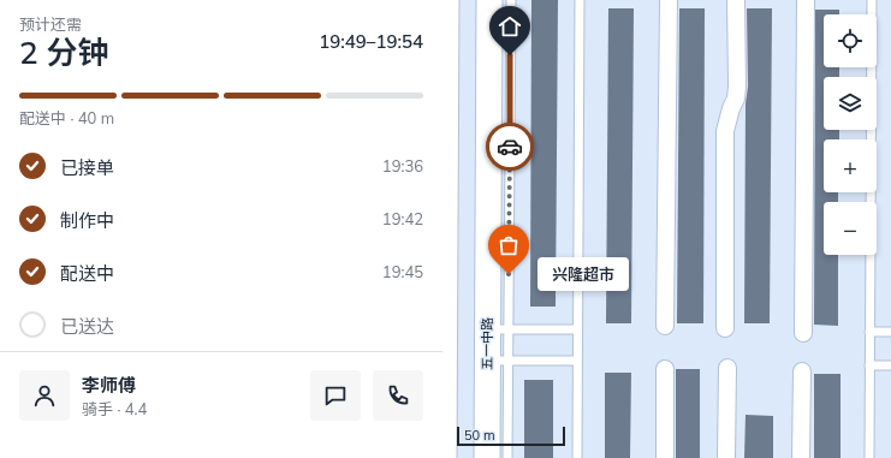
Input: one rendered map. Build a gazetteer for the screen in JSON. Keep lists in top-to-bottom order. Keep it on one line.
{"streets":{"street":["五一中路"]},"places":["兴隆超市"],"scale_bar":"50 m","page":{"heading":["2 分钟","预计还需","19:49–19:54"],"panel":["李师傅","骑手 · 4.4"],"map_buttons":["+","−"],"bar":"配送中 · 40 m","list":[["已接单","19:36"],["制作中","19:42"],["配送中","19:45"],"已送达"],"bubble":"兴隆超市","scale":"50 m"}}
